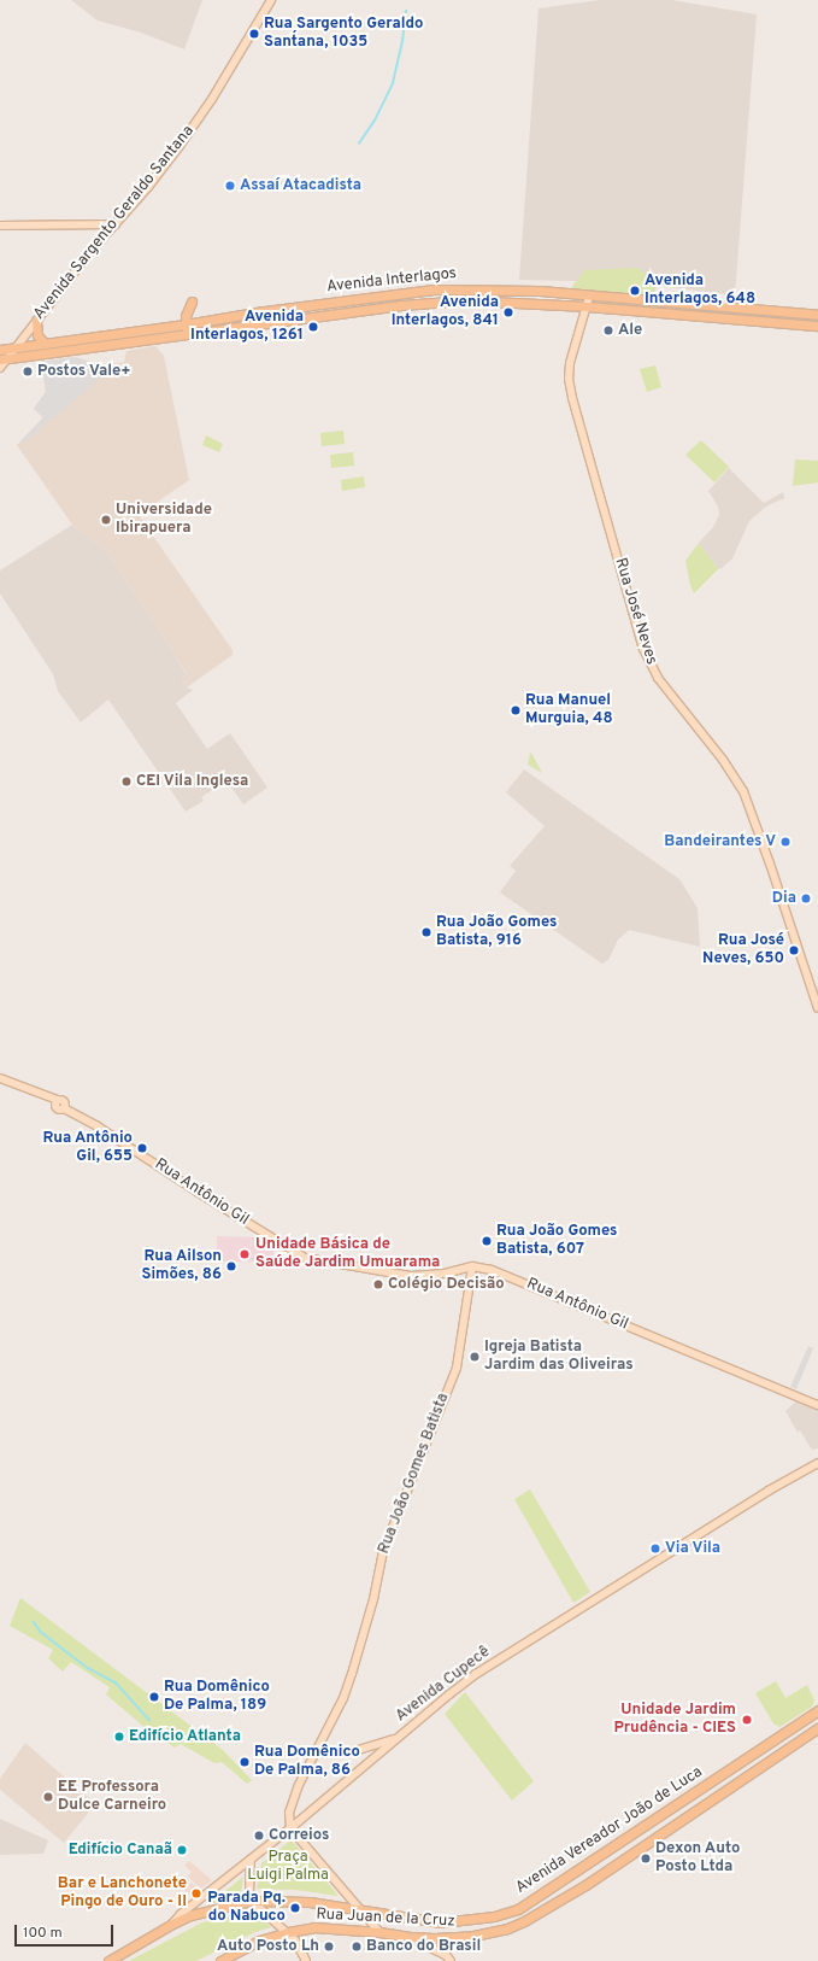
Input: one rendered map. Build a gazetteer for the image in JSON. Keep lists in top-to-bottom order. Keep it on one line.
{"streets":{"main road":["Avenida Interlagos","Avenida Cupecê","Avenida Vereador João de Luca","Rua Juan de la Cruz"],"street":["Avenida Sargento Geraldo Santana","Rua José Neves","Rua Antônio Gil","Rua João Gomes Batista"]},"crossings":[["Avenida Sargento Geraldo Santana","Avenida Interlagos"],["Avenida Interlagos","Rua José Neves"],["Rua Antônio Gil","Rua João Gomes Batista"],["Rua João Gomes Batista","Avenida Cupecê"],["Avenida Cupecê","Avenida Vereador João de Luca"],["Avenida Vereador João de Luca","Rua Juan de la Cruz"]],"parks":["Praça Luigi Palma"],"places":["Rua Sargento Geraldo Sant´ana, 1035","Assaí Atacadista","Avenida Interlagos, 648","Avenida Interlagos, 841","Avenida Interlagos, 1261","Ale","Postos Vale+","Universidade Ibirapuera","Rua Manuel Murguia, 48","CEI Vila Inglesa","Bandeirantes V","Dia","Rua João Gomes Batista, 916","Rua José Neves, 650","Rua Antônio Gil, 655","Rua João Gomes Batista, 607","Unidade Básica de Saúde Jardim Umuarama","Rua Ailson Simões, 86","Colégio Decisão","Igreja Batista Jardim das Oliveiras","Via Vila","Rua Domênico De Palma, 189","Unidade Jardim Prudência - CIES","Edifício Atlanta","Rua Domênico De Palma, 86","EE Professora Dulce Carneiro","Correios","Edifício Canaã","Dexon Auto Posto Ltda","Bar e Lanchonete Pingo de Ouro - II","Parada Pq. do Nabuco","Auto Posto Lh","Banco do Brasil"],"scale_bar":"100 m"}
